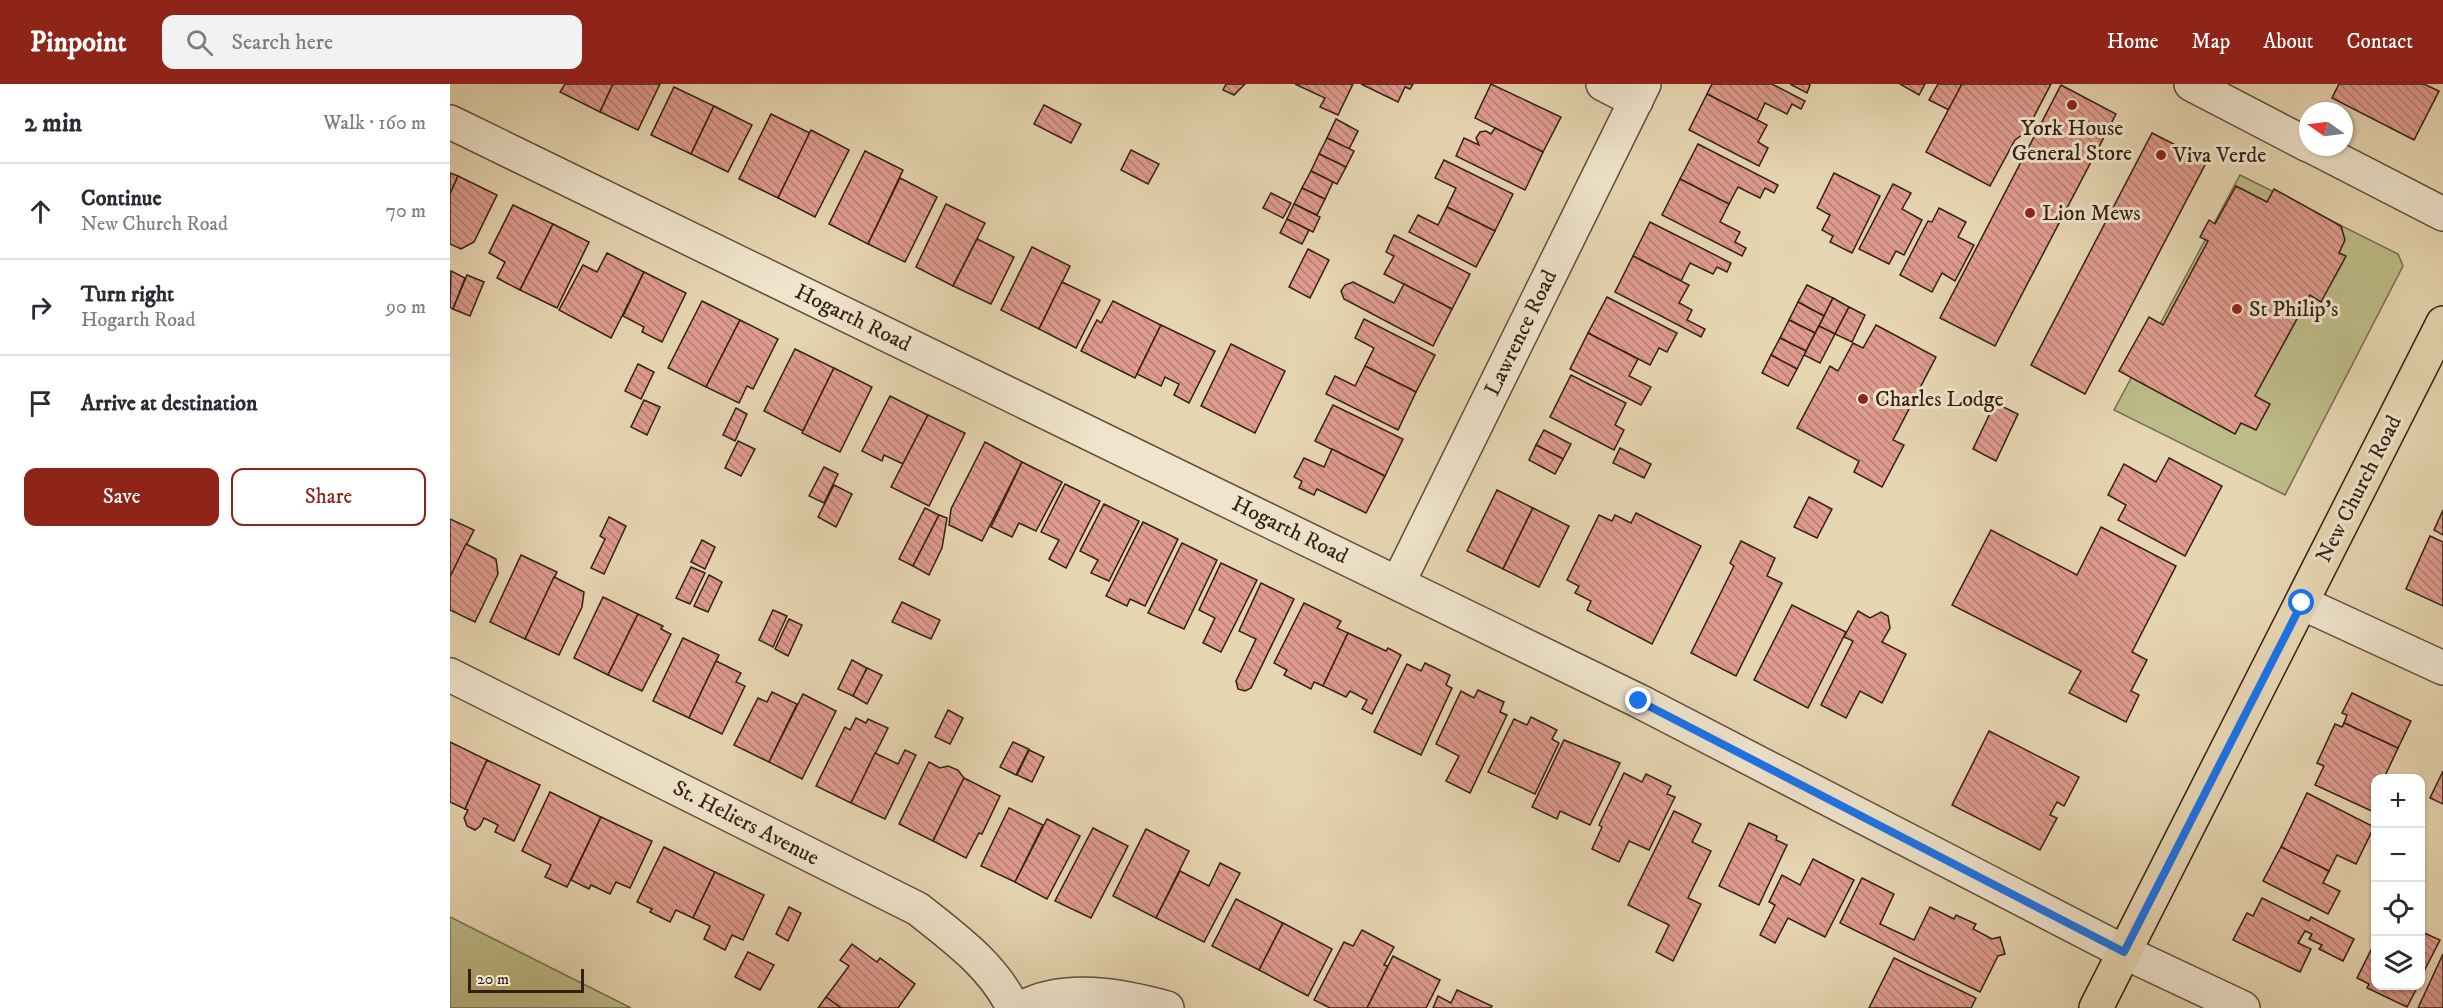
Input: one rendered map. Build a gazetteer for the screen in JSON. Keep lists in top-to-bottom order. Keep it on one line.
{"streets":{"main road":["New Church Road"],"street":["Hogarth Road","Lawrence Road","St. Heliers Avenue"]},"crossings":[["Hogarth Road","Lawrence Road"],["Hogarth Road","New Church Road"]],"places":["York House General Store","Viva Verde","Lion Mews","St Philip's","Charles Lodge"],"scale_bar":"20 m","north":"left","page":{"header":"Pinpoint","search":"Search here","nav":["Home","Map","About","Contact"],"heading":["2 min","Walk · 160 m"],"list":[["Continue","New Church Road","70 m"],["Turn right","Hogarth Road","90 m"],"Arrive at destination"],"buttons":["Save","Share"],"map_buttons":["+","−"],"scale":"20 m"}}
